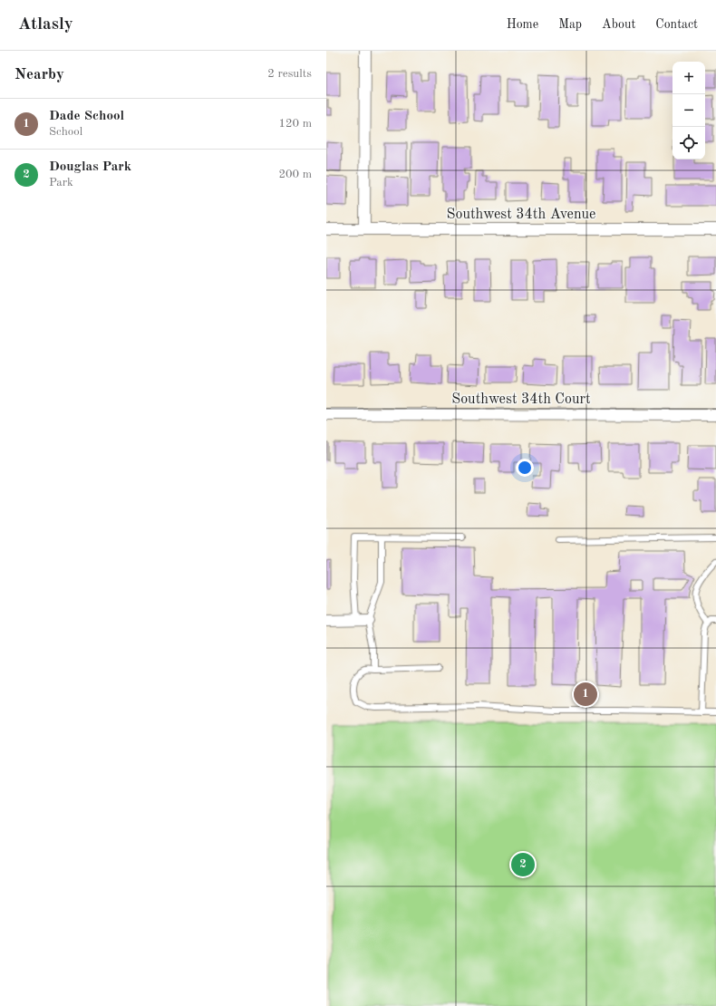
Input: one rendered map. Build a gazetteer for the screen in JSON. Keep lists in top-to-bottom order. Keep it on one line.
{"streets":{"street":["Southwest 34th Avenue","Southwest 34th Court"]},"page":{"header":"Atlasly","nav":["Home","Map","About","Contact"],"heading":["Nearby","2 results"],"map_buttons":["+","−"],"list":[{"mark":"1","name":"Dade School","note":"School","value":"120 m"},{"mark":"2","name":"Douglas Park","note":"Park","value":"200 m"}],"pins":["1","2"]}}
